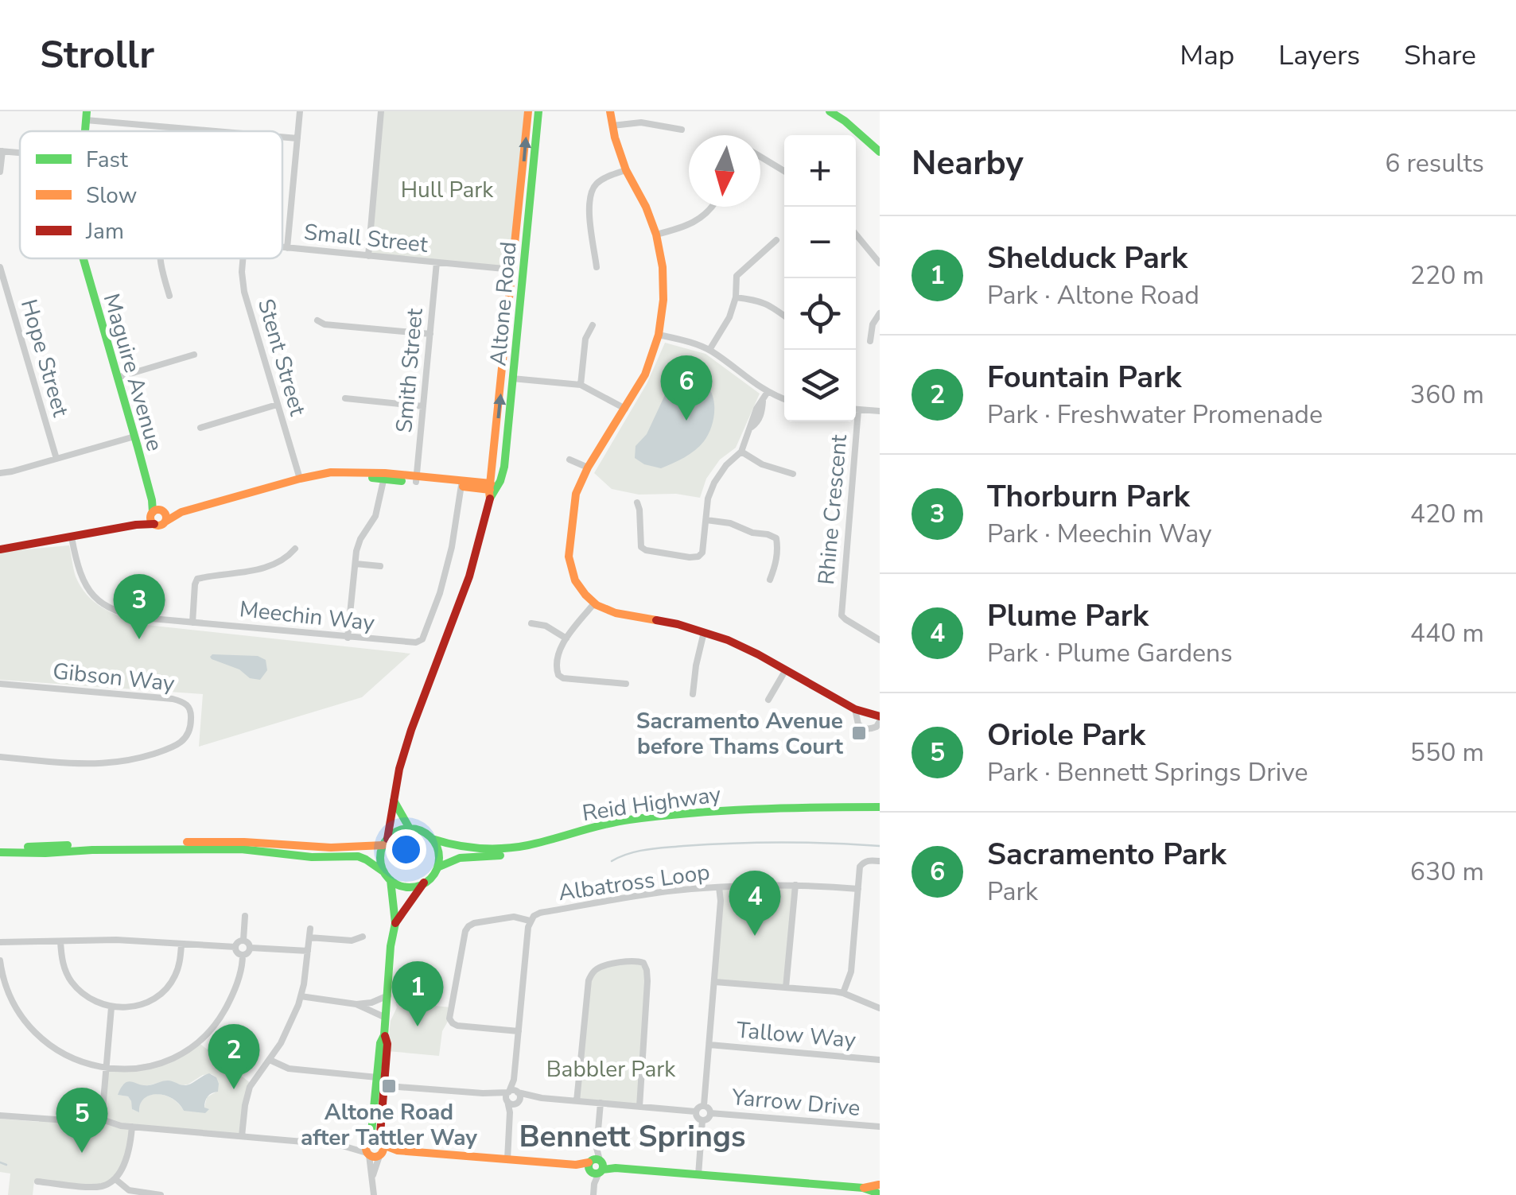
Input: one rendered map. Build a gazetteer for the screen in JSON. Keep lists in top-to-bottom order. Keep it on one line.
{"streets":{"main road":["Altone Road","Maguire Avenue","Reid Highway"],"street":["Small Street","Stent Street","Hope Street","Smith Street","Rhine Crescent","Meechin Way","Gibson Way","Albatross Loop","Tallow Way","Yarrow Drive"]},"crossings":[["Small Street","Altone Road"],["Small Street","Smith Street"],["Altone Road","Reid Highway"]],"districts":["Bennett Springs"],"parks":["Hull Park","Babbler Park"],"places":{"transit":["Sacramento Avenue before Thams Court","Altone Road after Tattler Way"]},"legend":["Fast","Slow","Jam"],"north":"bottom","page":{"header":"Strollr","nav":["Map","Layers","Share"],"heading":["Nearby","6 results"],"map_buttons":["+","−"],"list":[{"mark":"1","name":"Shelduck Park","note":"Park · Altone Road","value":"220 m"},{"mark":"2","name":"Fountain Park","note":"Park · Freshwater Promenade","value":"360 m"},{"mark":"3","name":"Thorburn Park","note":"Park · Meechin Way","value":"420 m"},{"mark":"4","name":"Plume Park","note":"Park · Plume Gardens","value":"440 m"},{"mark":"5","name":"Oriole Park","note":"Park · Bennett Springs Drive","value":"550 m"},{"mark":"6","name":"Sacramento Park","note":"Park","value":"630 m"}],"pins":["6","3","4","1","2","5"]}}
